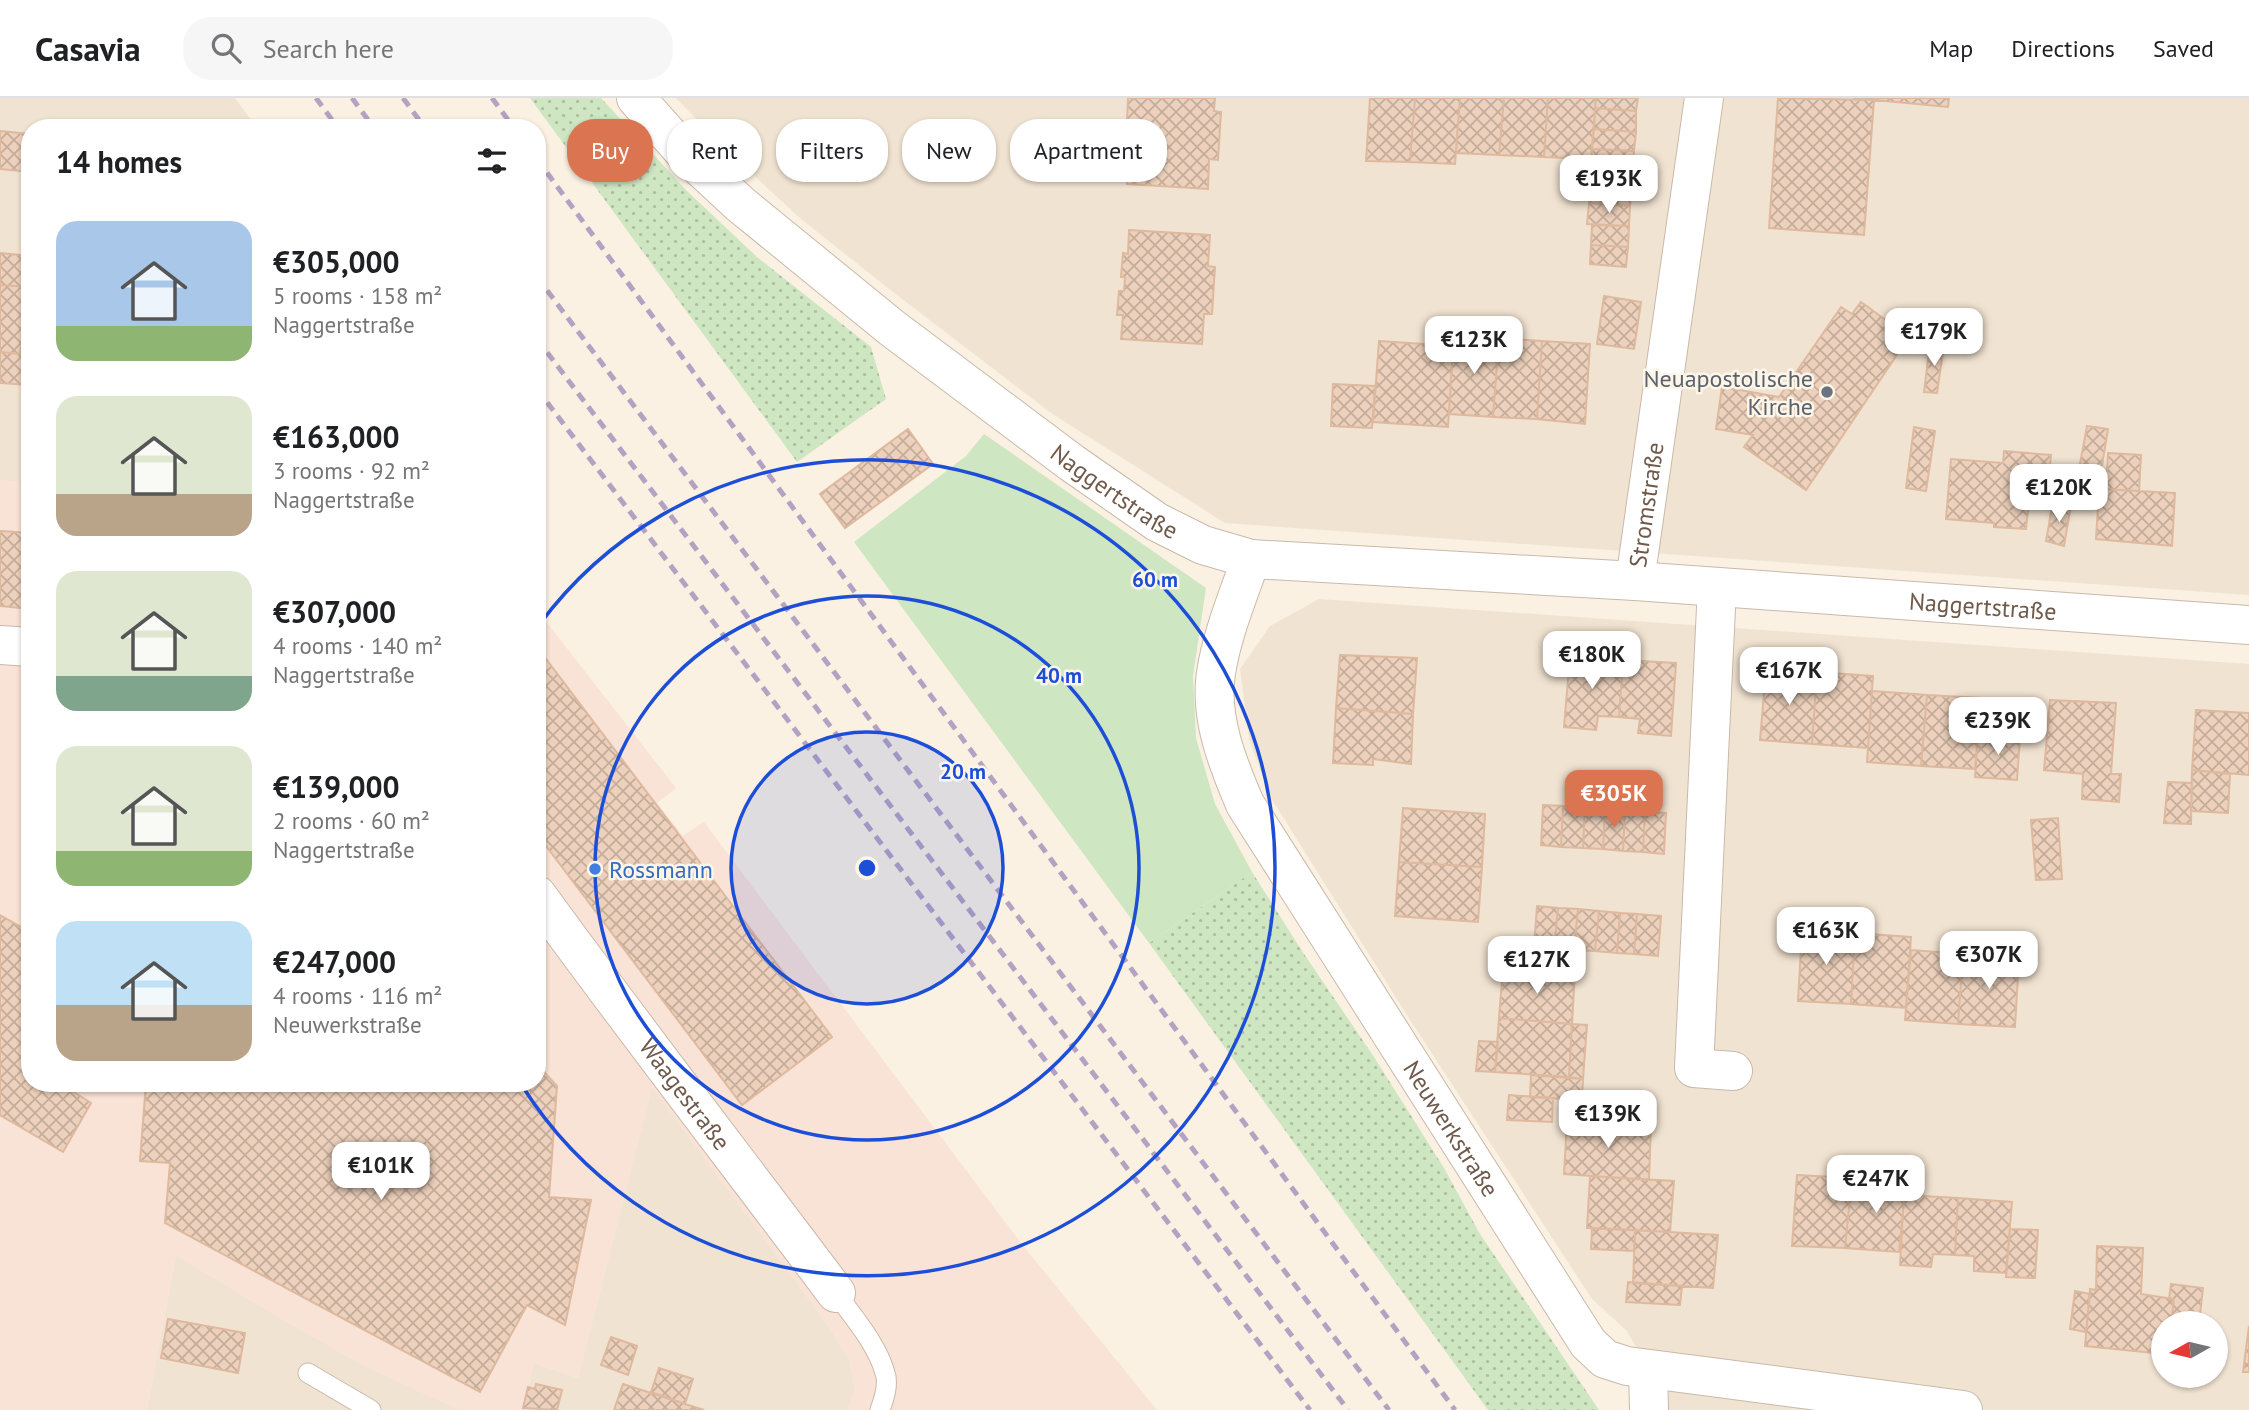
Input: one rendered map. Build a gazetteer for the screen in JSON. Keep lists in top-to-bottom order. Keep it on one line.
{"streets":{"street":["Naggertstraße","Stromstraße","Waagestraße","Neuwerkstraße"]},"crossings":[["Naggertstraße","Stromstraße"],["Naggertstraße","Neuwerkstraße"]],"places":["Neuapostolische Kirche","Rossmann"],"north":"left","page":{"header":"Casavia","search":"Search here","nav":["Map","Directions","Saved"],"chip":["Buy","Rent","Filters","New","Apartment"],"heading":"14 homes","price":["€193K","€179K","€123K","€120K","€180K","€167K","€239K","€305K","€163K","€307K","€127K","€139K","€101K","€247K"],"list":[{"name":"€305,000","note":"5 rooms · 158 m² · Naggertstraße"},{"name":"€163,000","note":"3 rooms · 92 m² · Naggertstraße"},{"name":"€307,000","note":"4 rooms · 140 m² · Naggertstraße"},{"name":"€139,000","note":"2 rooms · 60 m² · Naggertstraße"},{"name":"€247,000","note":"4 rooms · 116 m² · Neuwerkstraße"}]},"rings":["60 m","40 m","20 m"]}
